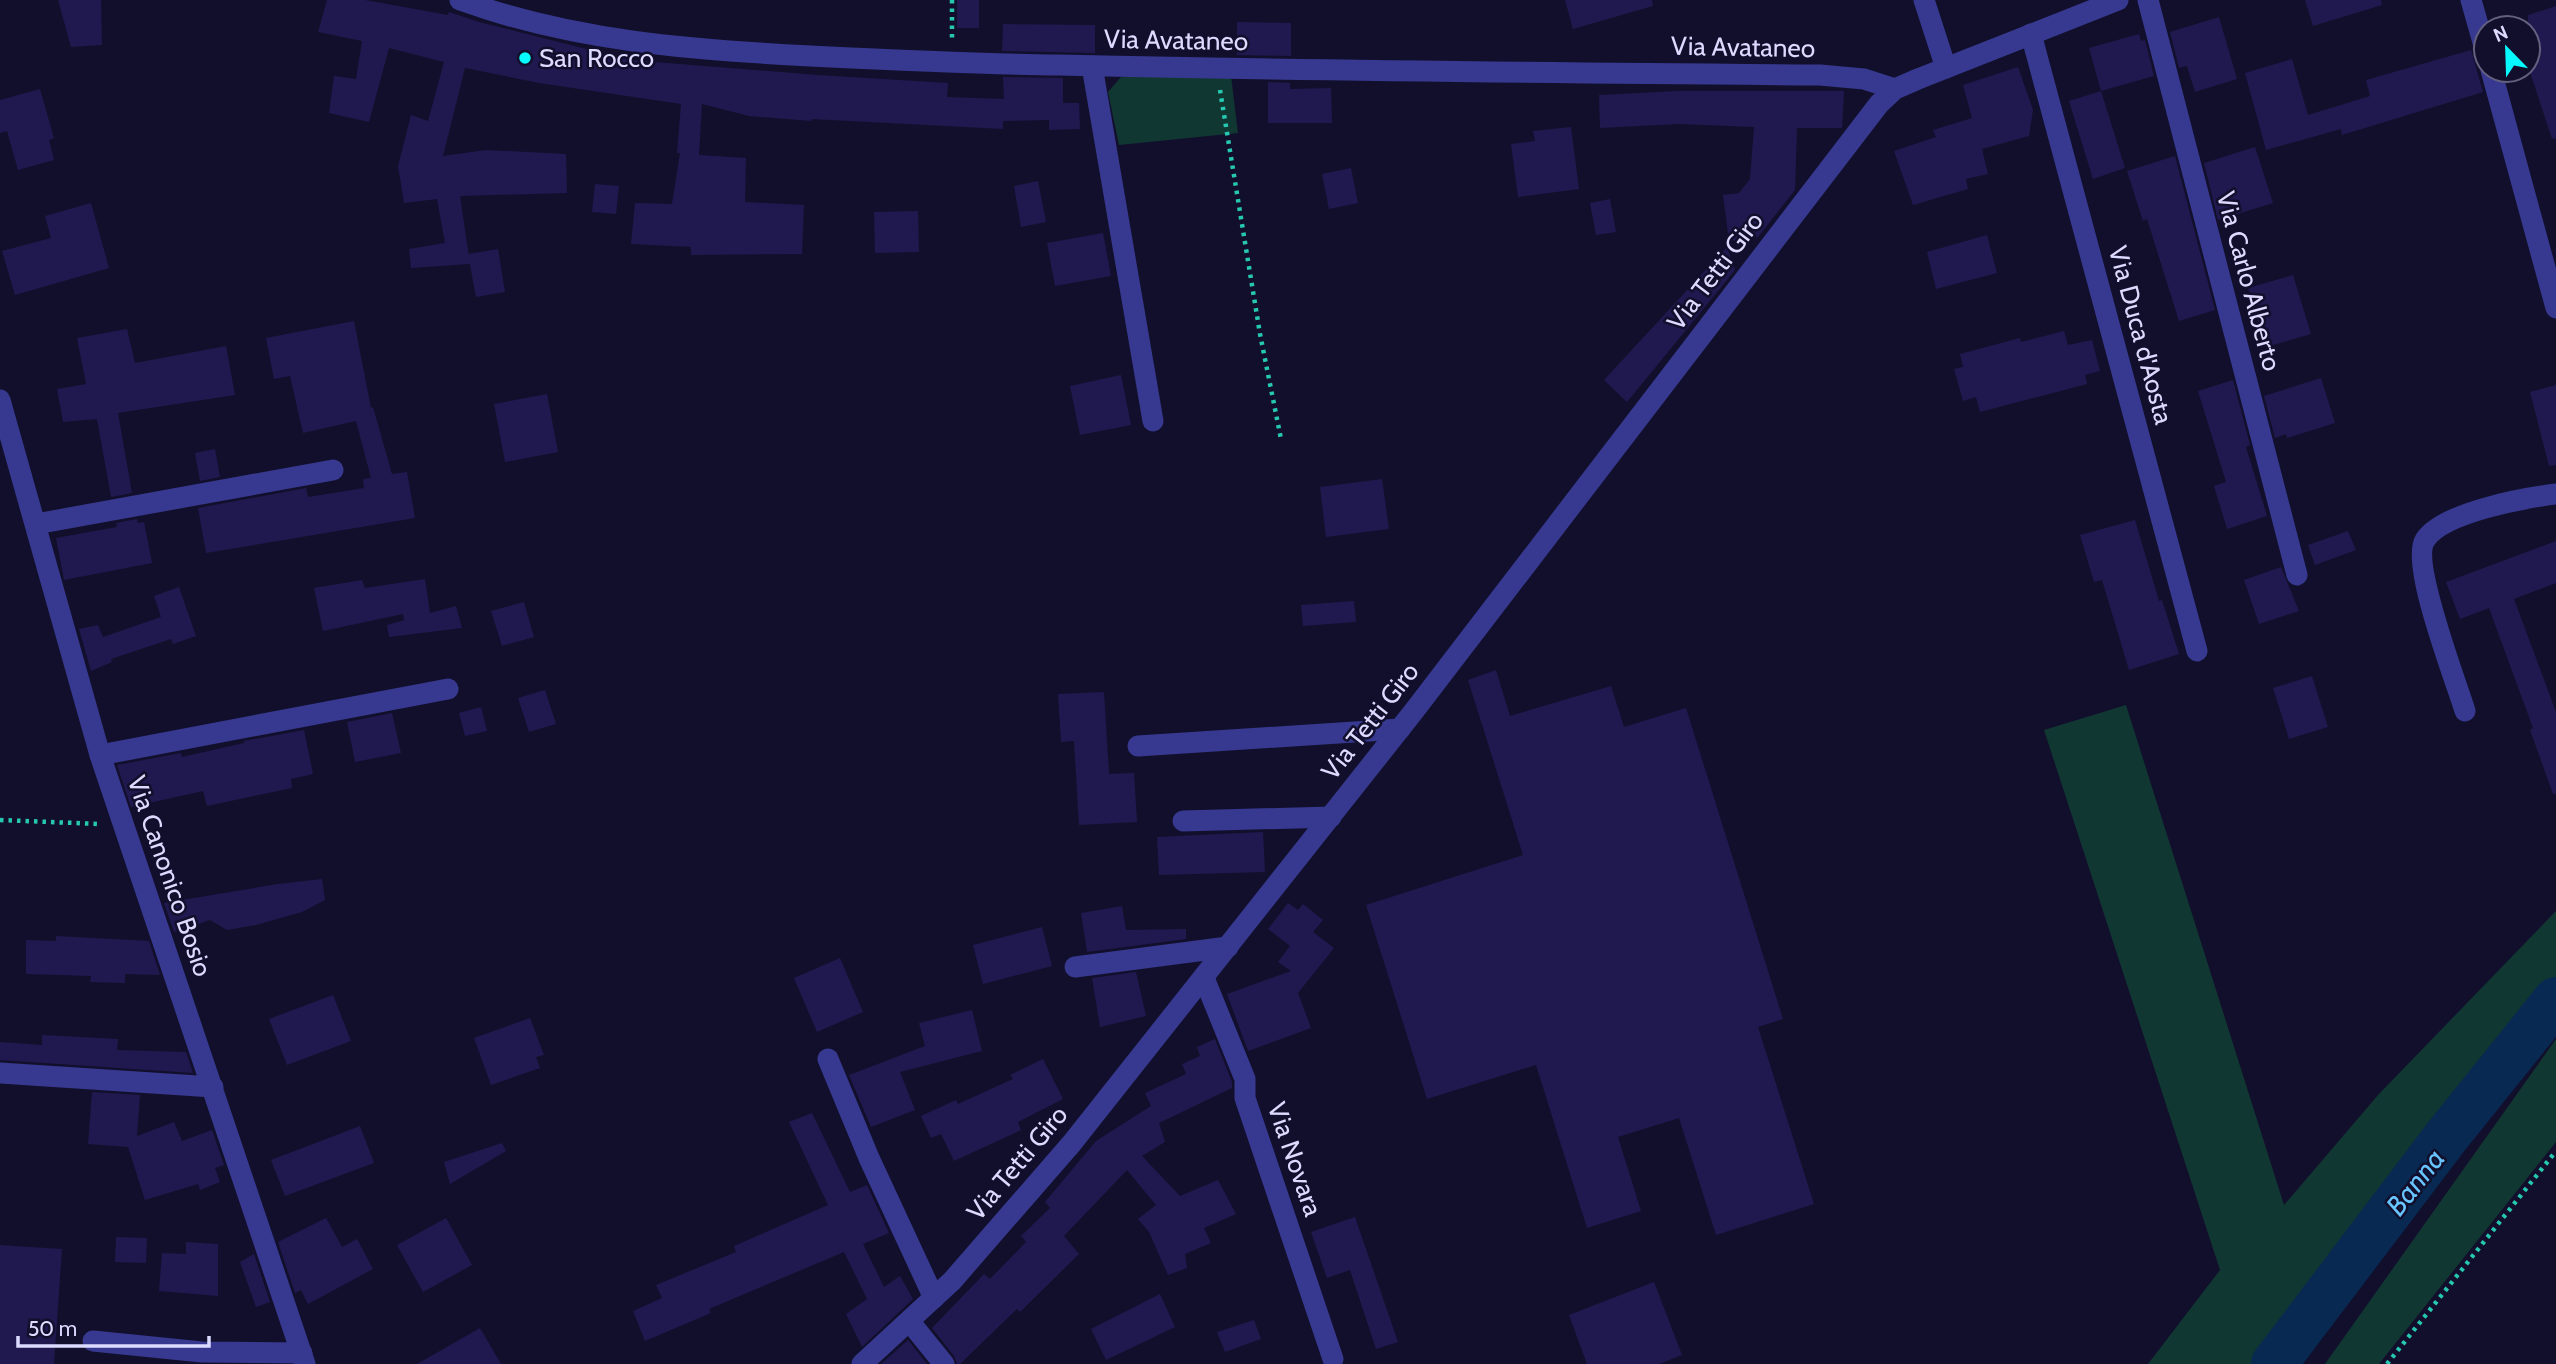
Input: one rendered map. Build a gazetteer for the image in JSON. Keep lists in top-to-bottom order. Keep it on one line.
{"streets":{"street":["Via Avataneo","Via Tetti Giro","Via Carlo Alberto","Via Duca d'Aosta","Via Canonico Bosio","Via Novara"]},"crossings":[["Via Avataneo","Via Tetti Giro"],["Via Tetti Giro","Via Novara"]],"water":["Banna"],"places":["San Rocco"],"scale_bar":"50 m","north":"top left"}
